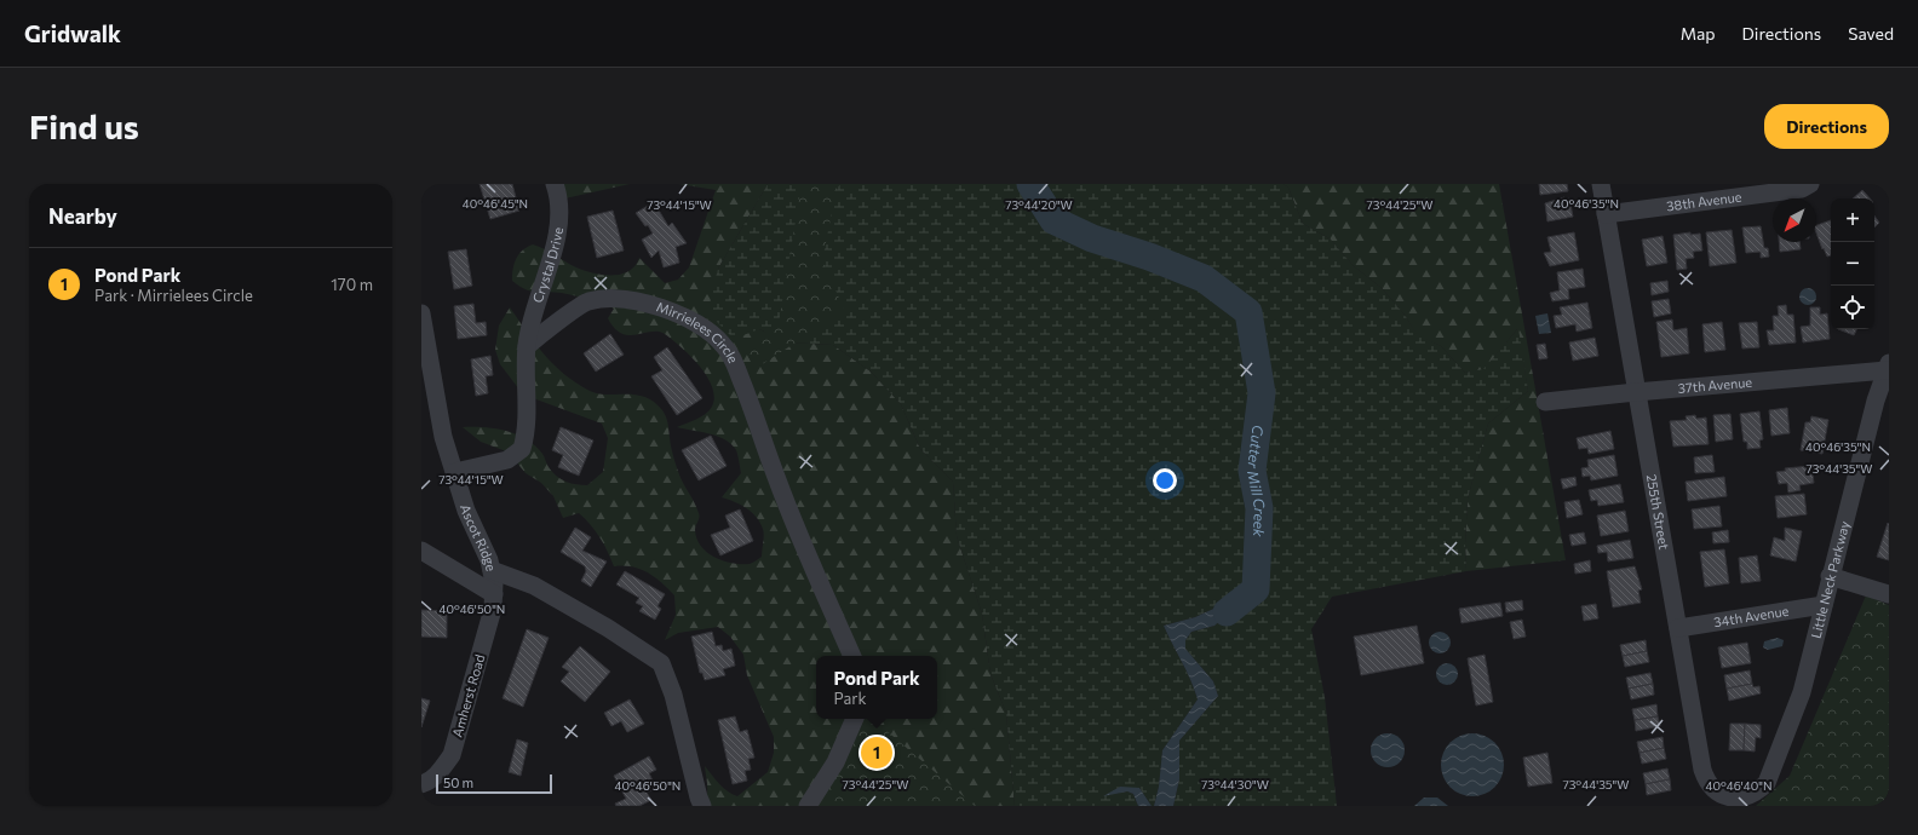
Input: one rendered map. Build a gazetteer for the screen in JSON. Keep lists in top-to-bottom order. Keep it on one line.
{"streets":{"street":["38th Avenue","Crystal Drive","Mirrielees Circle","37th Avenue","255th Street","Ascot Ridge","Little Neck Parkway","34th Avenue","Amherst Road"]},"crossings":[["38th Avenue","255th Street"],["Crystal Drive","Mirrielees Circle"],["37th Avenue","255th Street"],["37th Avenue","Little Neck Parkway"],["255th Street","Little Neck Parkway"],["255th Street","34th Avenue"],["Ascot Ridge","Amherst Road"],["Little Neck Parkway","34th Avenue"]],"water":["Cutter Mill Creek"],"scale_bar":"50 m","north":"bottom left","page":{"header":"Gridwalk","nav":["Map","Directions","Saved"],"buttons":"Directions","title":"Find us","heading":"Nearby","map_buttons":["+","−"],"list":[{"mark":"1","name":"Pond Park","note":"Park · Mirrielees Circle","value":"170 m"}],"popup":["Pond Park","Park"],"pins":"1","scale":"50 m"},"coordinates":["40°46'35\"N","40°46'45\"N","73°44'15\"W","73°44'20\"W","73°44'25\"W","73°44'35\"W","40°46'50\"N","73°44'30\"W","40°46'40\"N"]}
